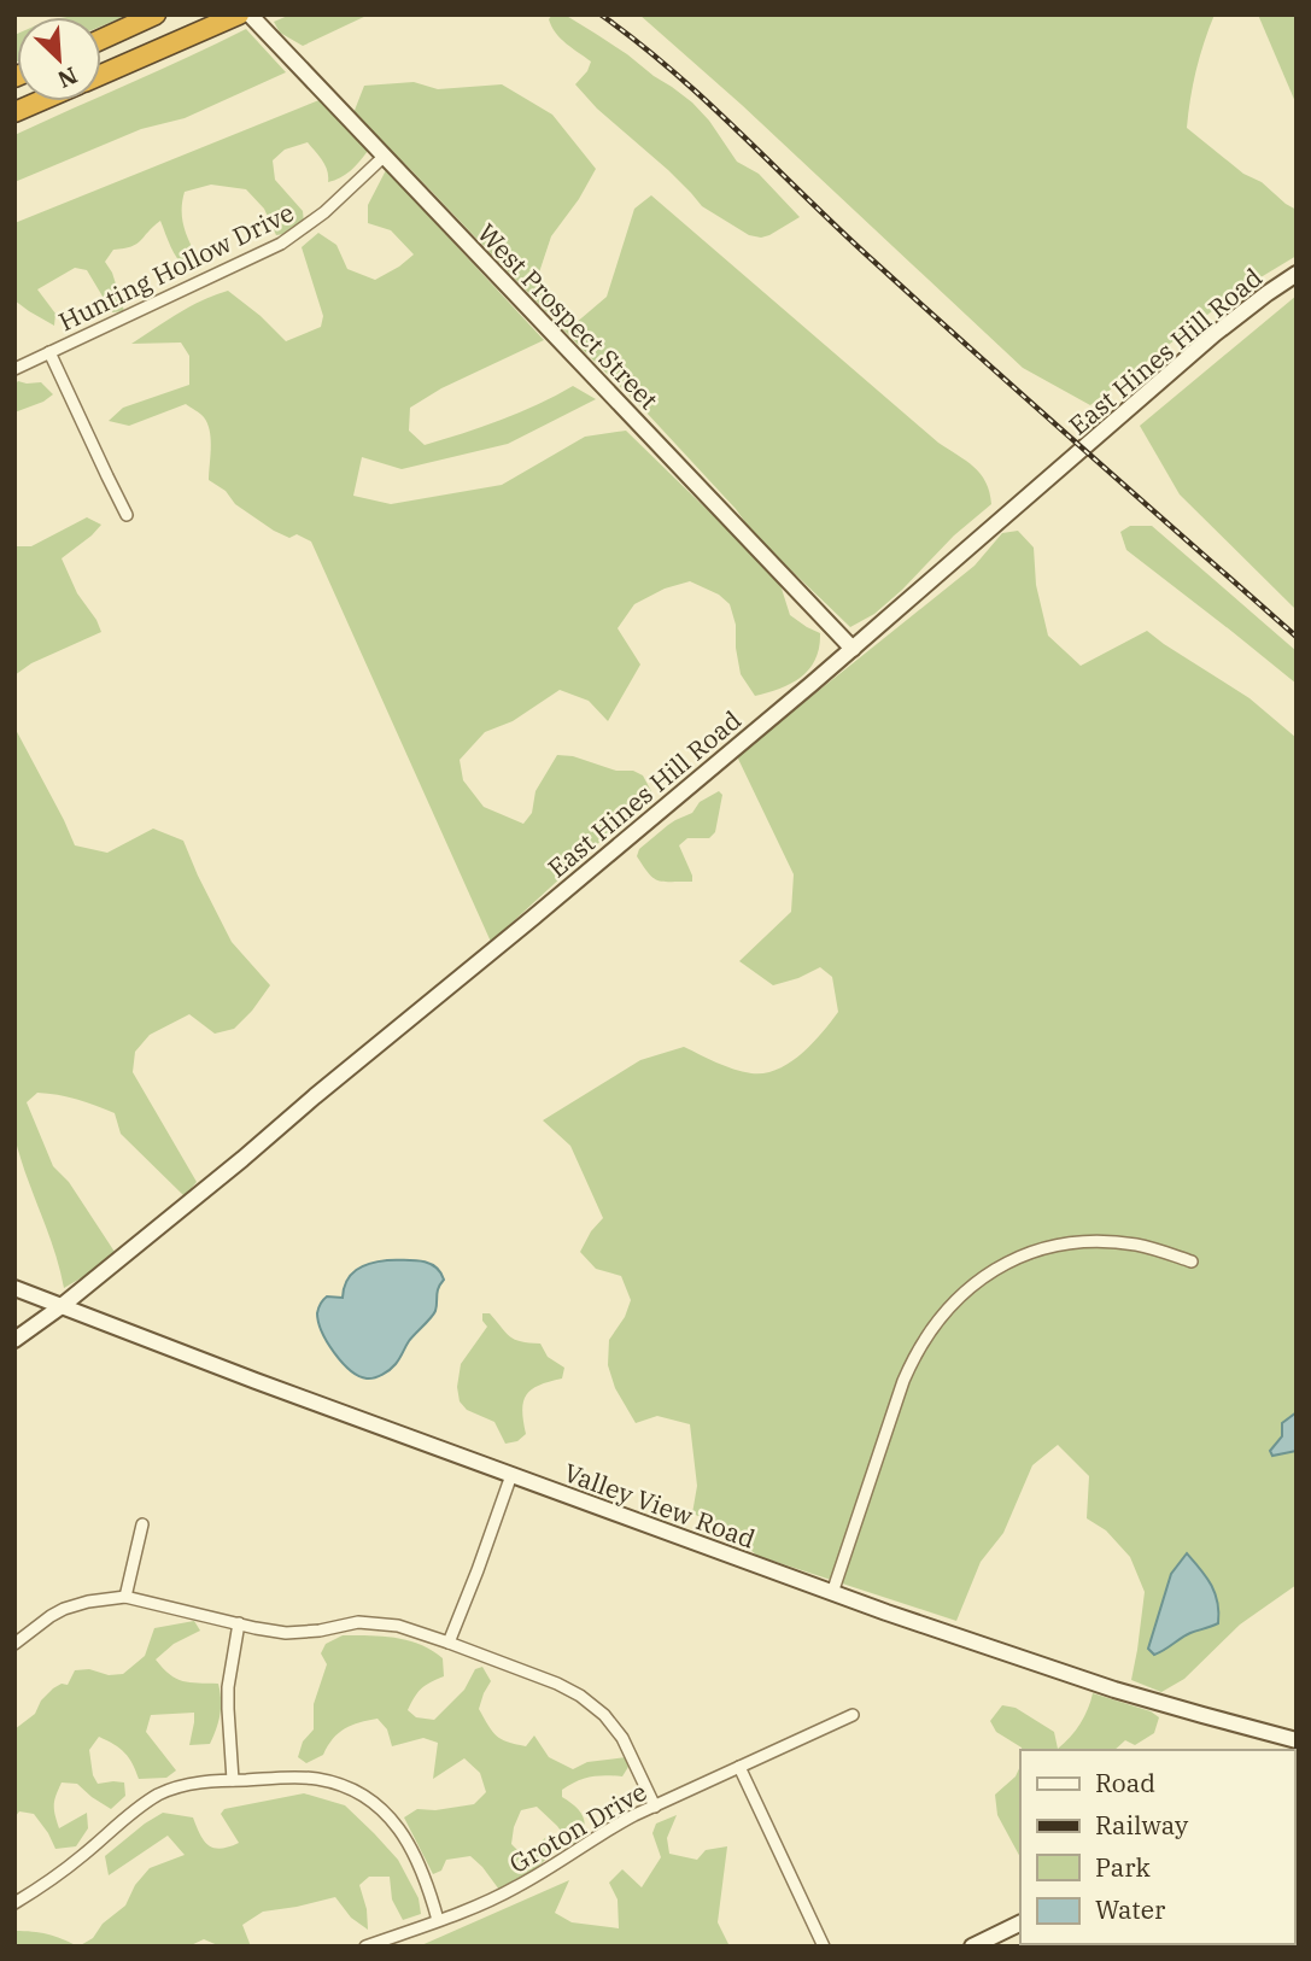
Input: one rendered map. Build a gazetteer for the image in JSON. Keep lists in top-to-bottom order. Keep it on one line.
{"streets":{"street":["Hunting Hollow Drive","West Prospect Street","East Hines Hill Road","Valley View Road","Groton Drive"]},"crossings":[["Hunting Hollow Drive","West Prospect Street"],["West Prospect Street","East Hines Hill Road"],["East Hines Hill Road","Valley View Road"]],"legend":["Road","Railway","Park","Water"],"north":"bottom right"}
